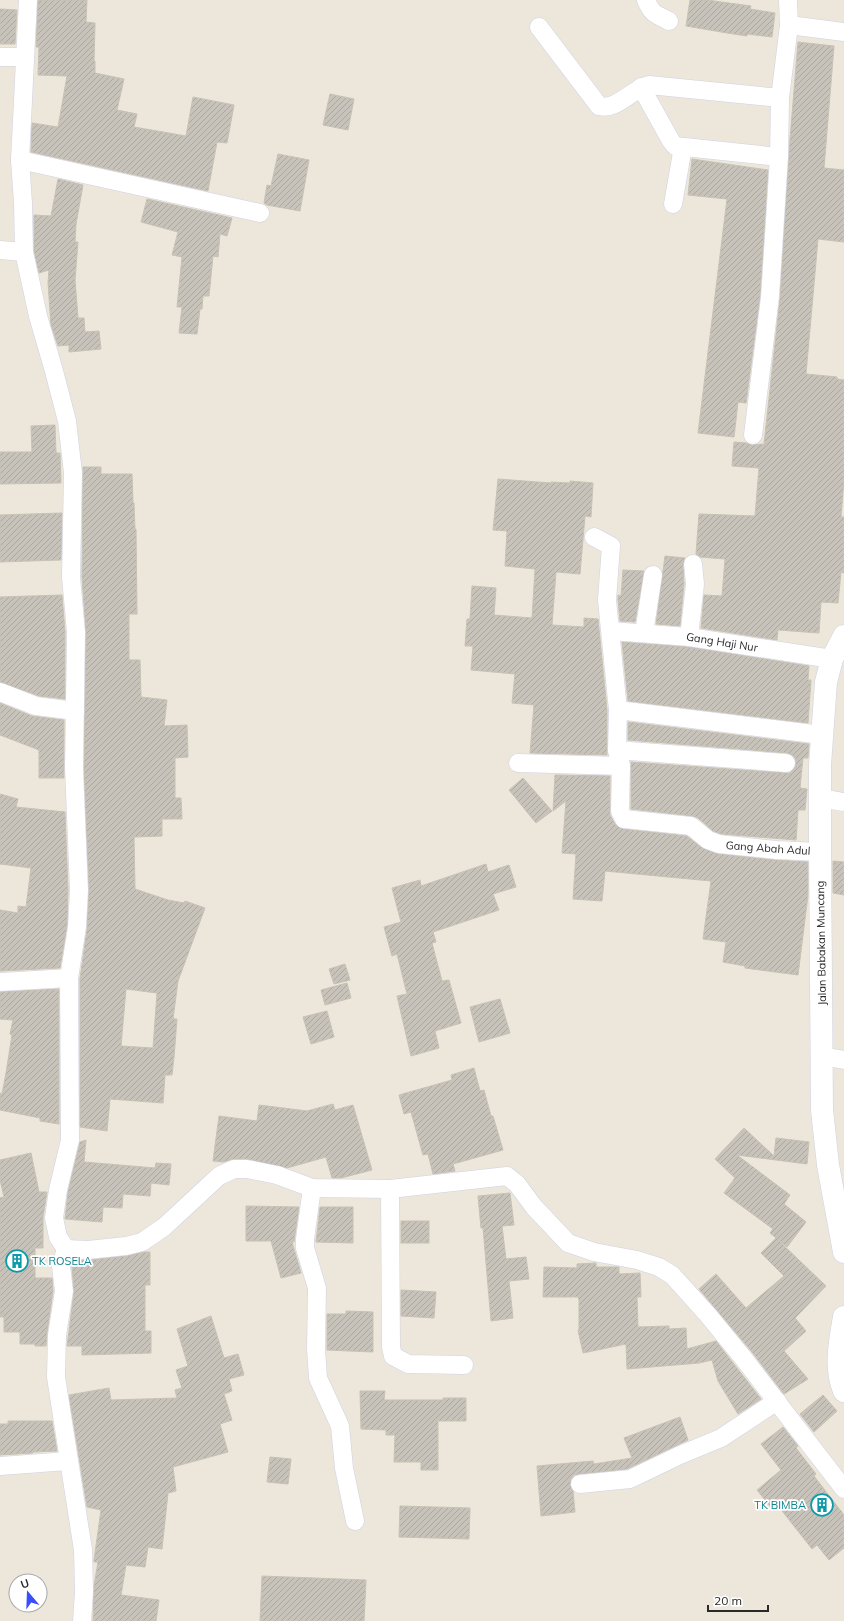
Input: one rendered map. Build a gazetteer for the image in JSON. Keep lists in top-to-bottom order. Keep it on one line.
{"streets":{"street":["Gang Haji Nur","Gang Abah Adul","Jalan Babakan Muncang"]},"crossings":[["Gang Haji Nur","Jalan Babakan Muncang"],["Gang Abah Adul","Jalan Babakan Muncang"]],"places":{"building":["TK ROSELA","TK BIMBA"]},"scale_bar":"20 m","north":"top"}
